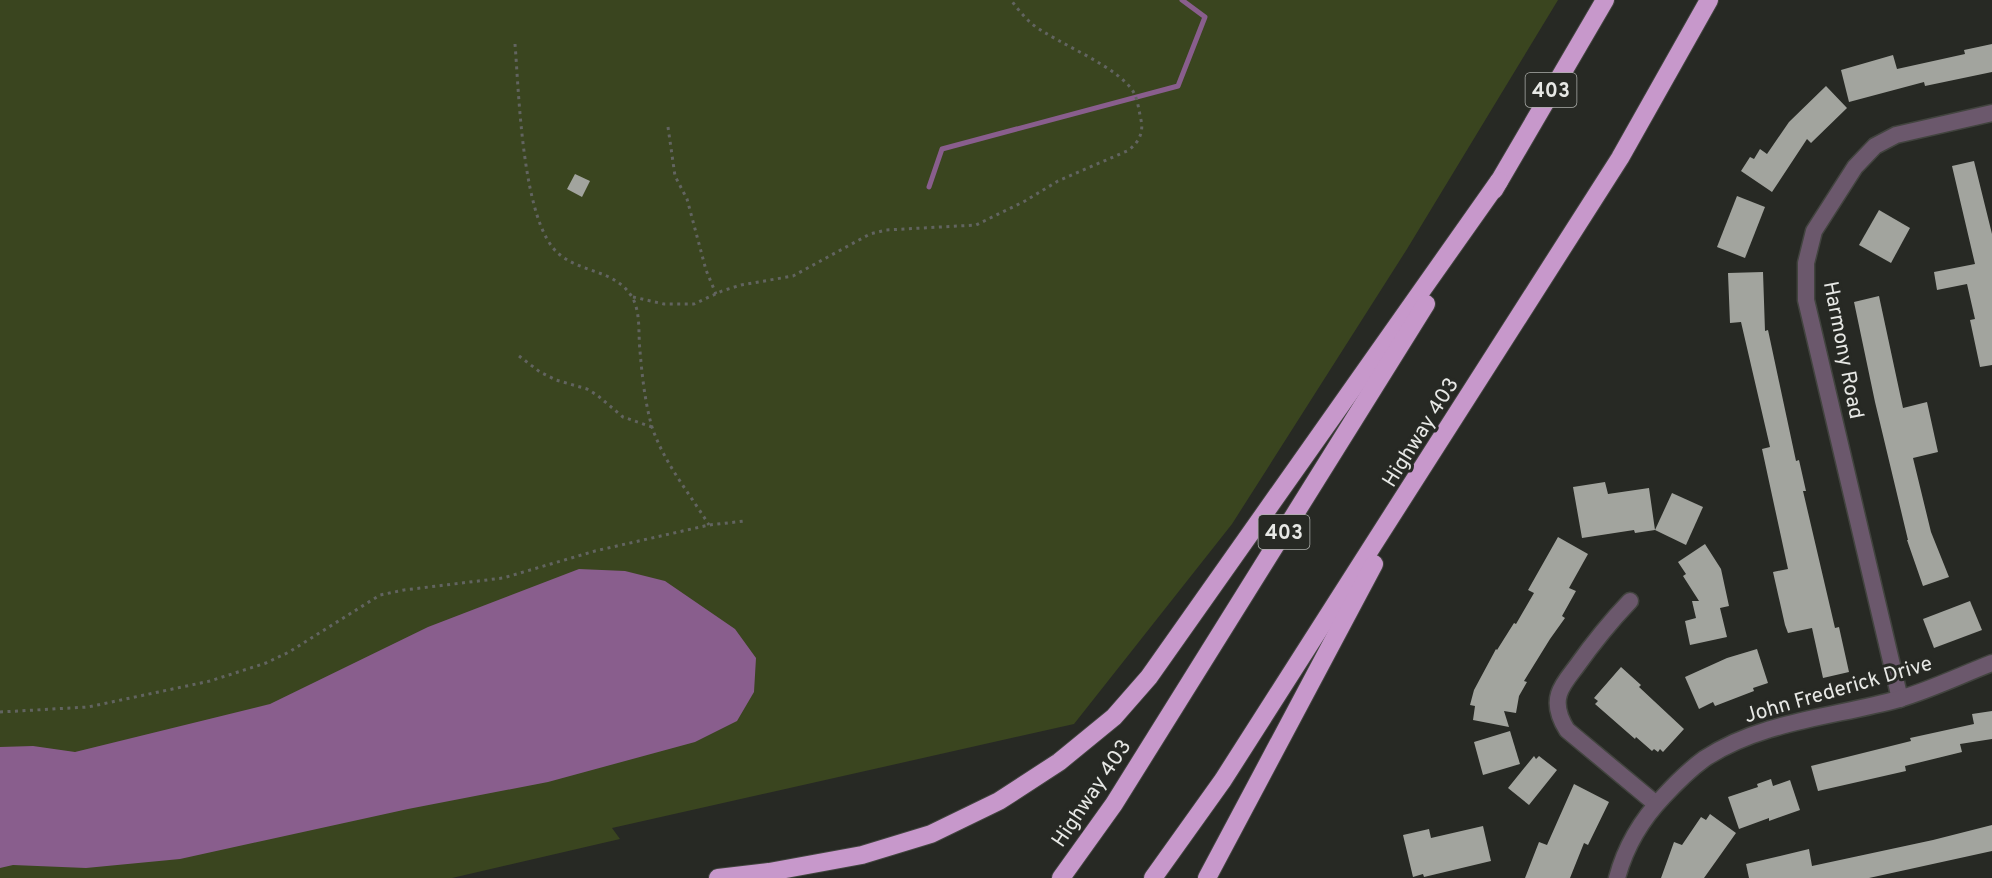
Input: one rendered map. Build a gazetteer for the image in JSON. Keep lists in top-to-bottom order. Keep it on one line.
{"streets":{"highway":["403","Highway 403"],"street":["Harmony Road","John Frederick Drive"]},"crossings":[["403","Highway 403"],["Harmony Road","John Frederick Drive"]]}
